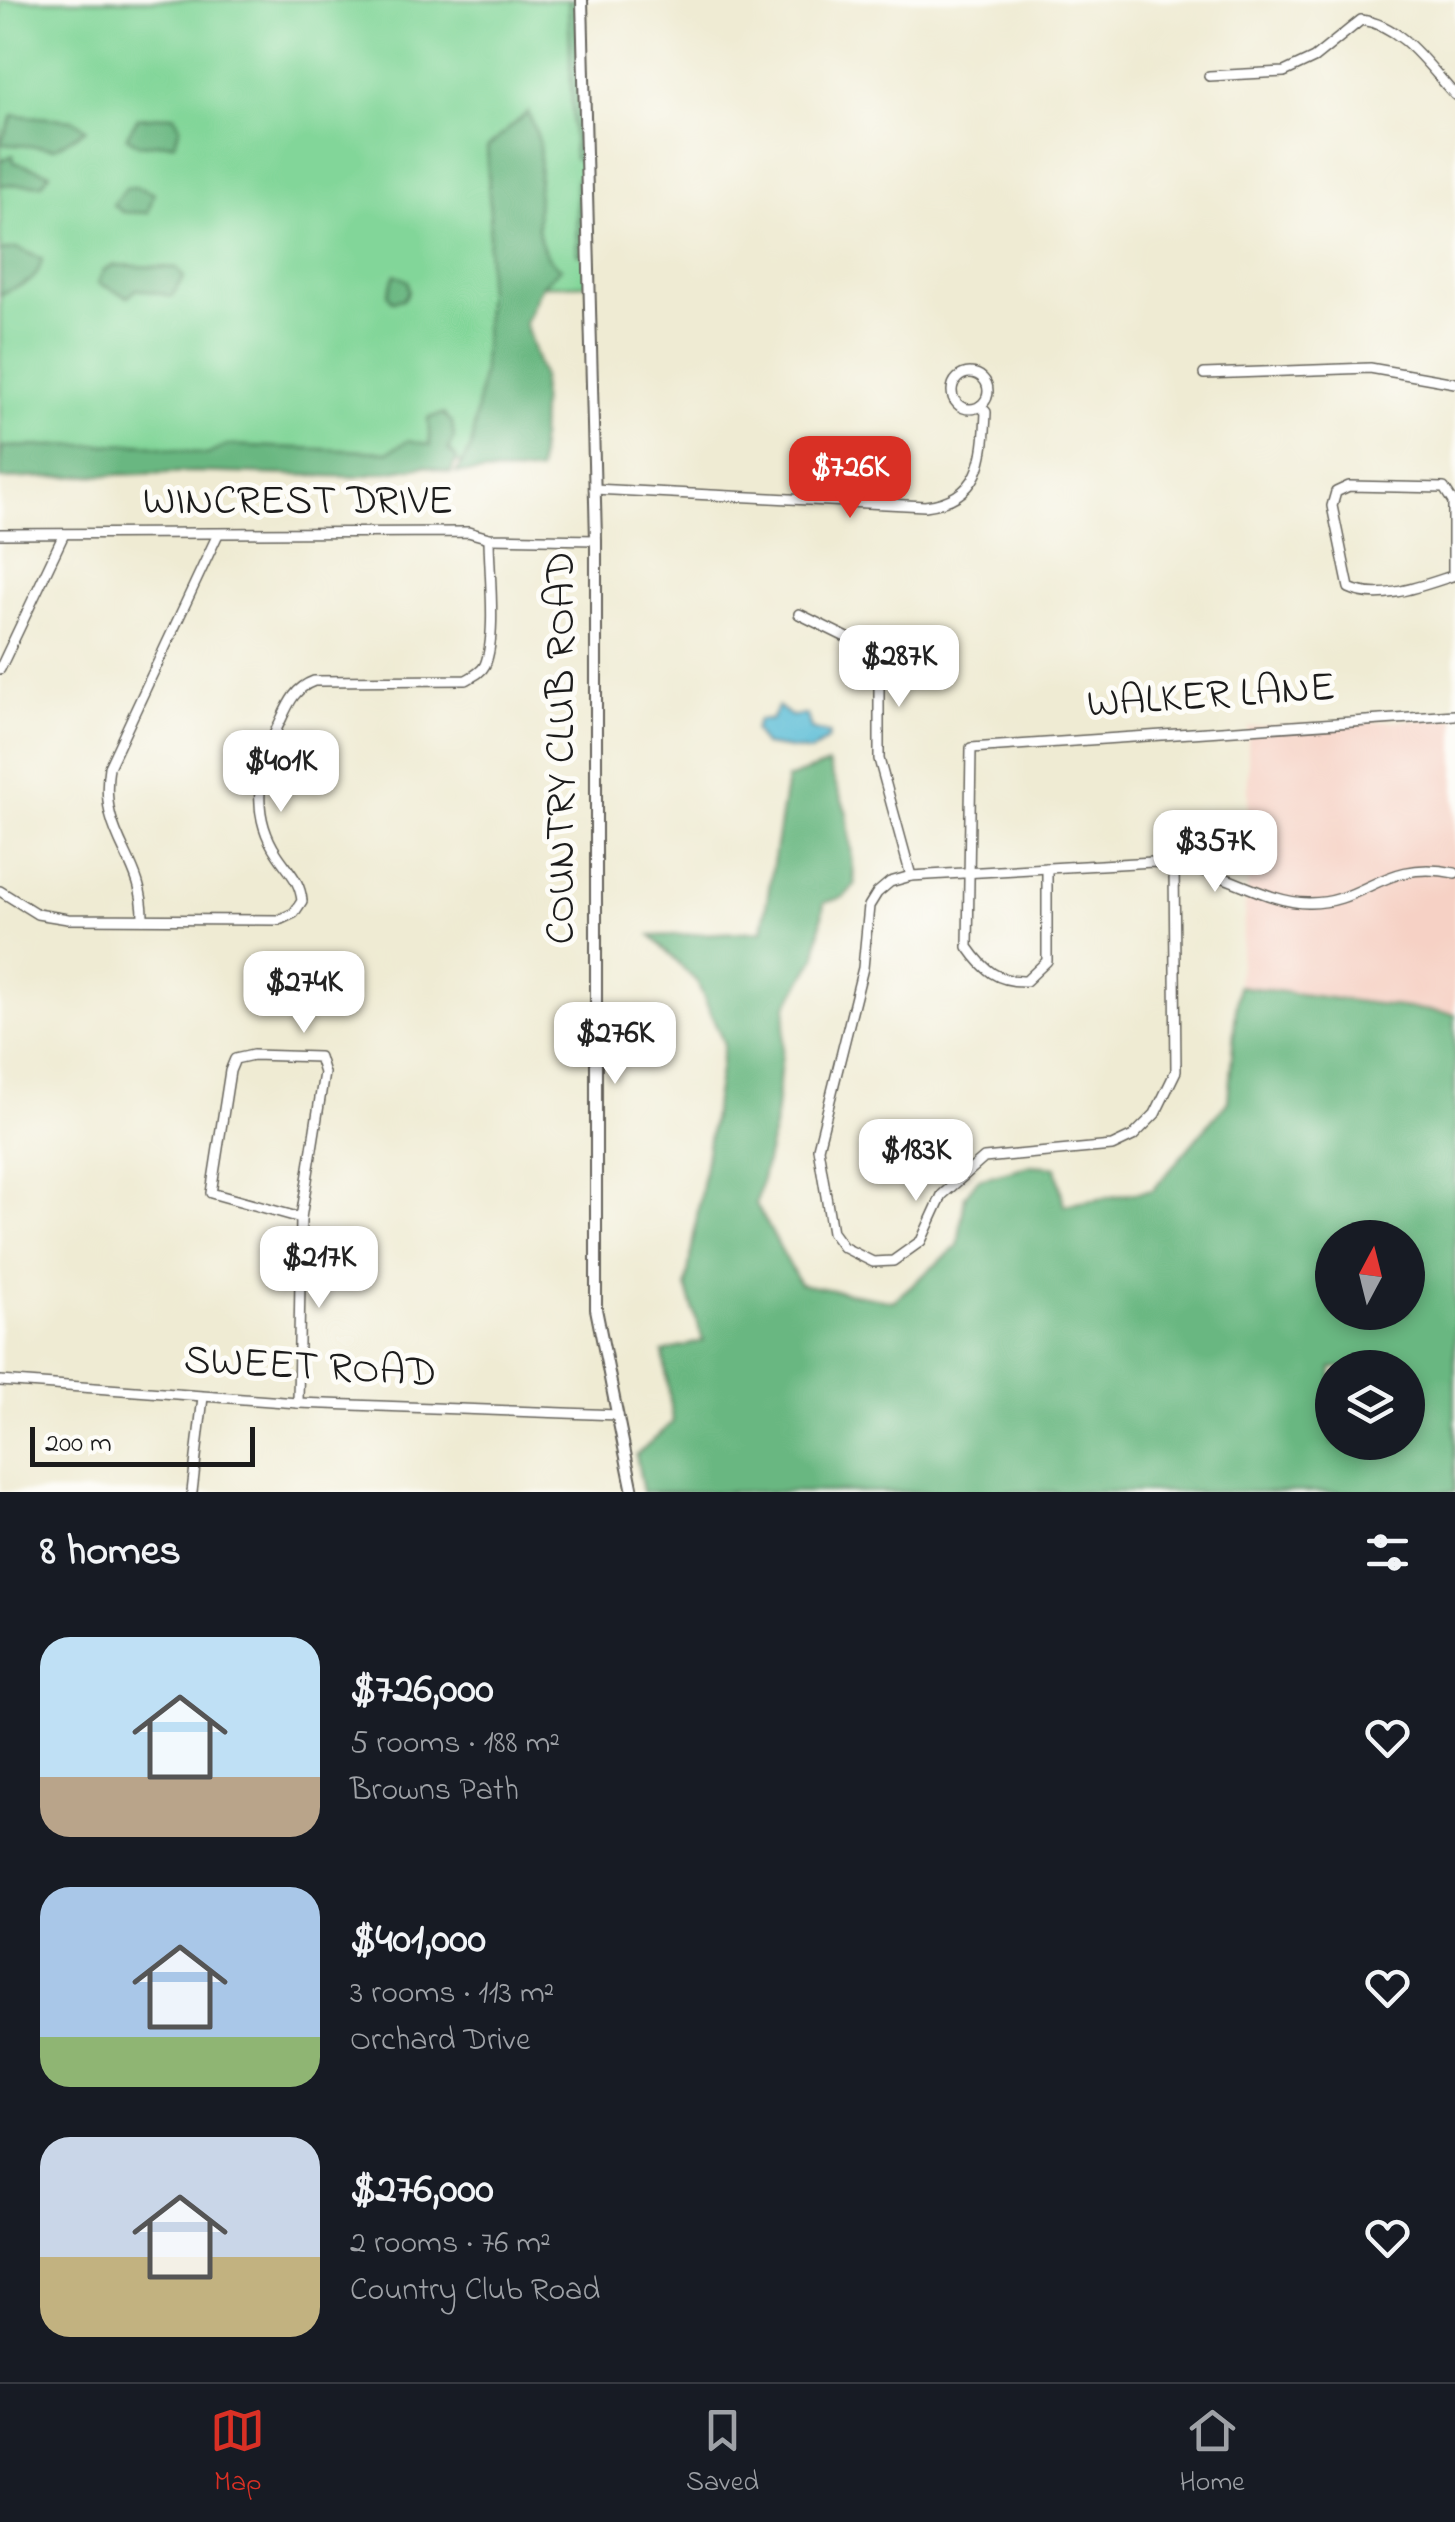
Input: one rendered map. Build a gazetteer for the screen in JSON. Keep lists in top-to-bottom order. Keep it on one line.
{"streets":{"street":["WINCREST DRIVE","WALKER LANE","COUNTRY CLUB ROAD","SWEET ROAD"]},"crossings":[["WINCREST DRIVE","COUNTRY CLUB ROAD"],["COUNTRY CLUB ROAD","SWEET ROAD"]],"scale_bar":"200 m","north":"top","page":{"price":["$726K","$287K","$401K","$357K","$274K","$276K","$183K","$217K"],"scale":"200 m","heading":"8 homes","list":[{"name":"$726,000","note":"5 rooms · 188 m² · Browns Path"},{"name":"$401,000","note":"3 rooms · 113 m² · Orchard Drive"},{"name":"$276,000","note":"2 rooms · 76 m² · Country Club Road"}],"tabs":["Map","Saved","Home"]}}
